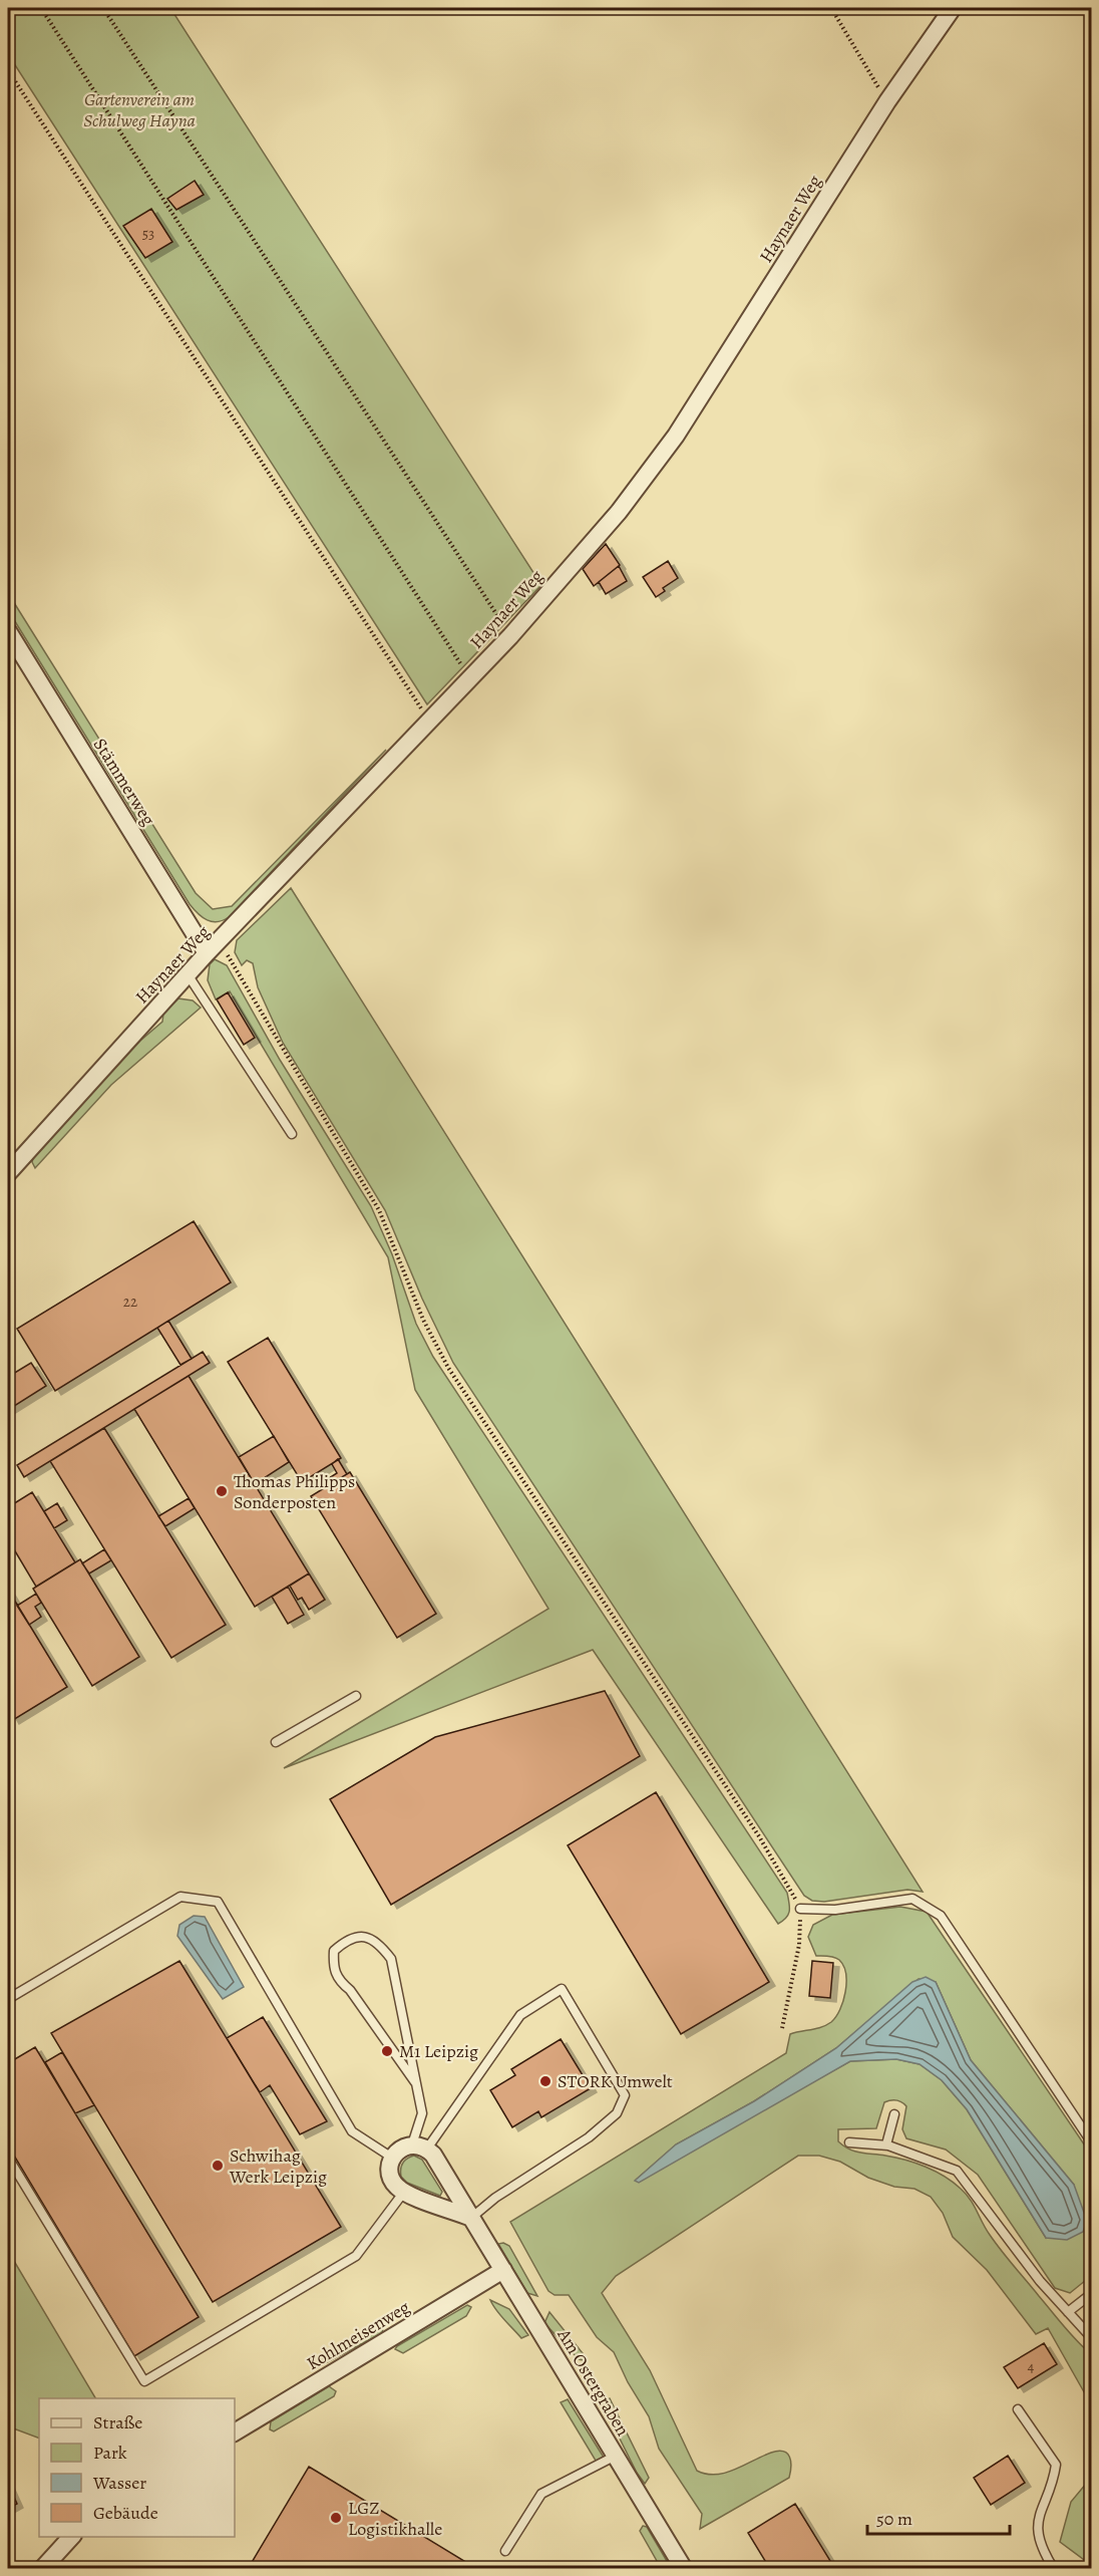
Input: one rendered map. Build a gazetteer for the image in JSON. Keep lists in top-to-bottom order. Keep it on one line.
{"streets":{"street":["Haynaer Weg","Stämmerweg","Kohlmeisenweg","Am Ostergraben"]},"crossings":[["Haynaer Weg","Stämmerweg"],["Kohlmeisenweg","Am Ostergraben"]],"parks":["Gartenverein am Schulweg Hayna"],"places":["Thomas Philipps Sonderposten","M1 Leipzig","STORK Umwelt","Schwihag Werk Leipzig","LGZ Logistikhalle"],"house_numbers":["53","22","4"],"legend":["Straße","Park","Wasser","Gebäude"],"scale_bar":"50 m"}
